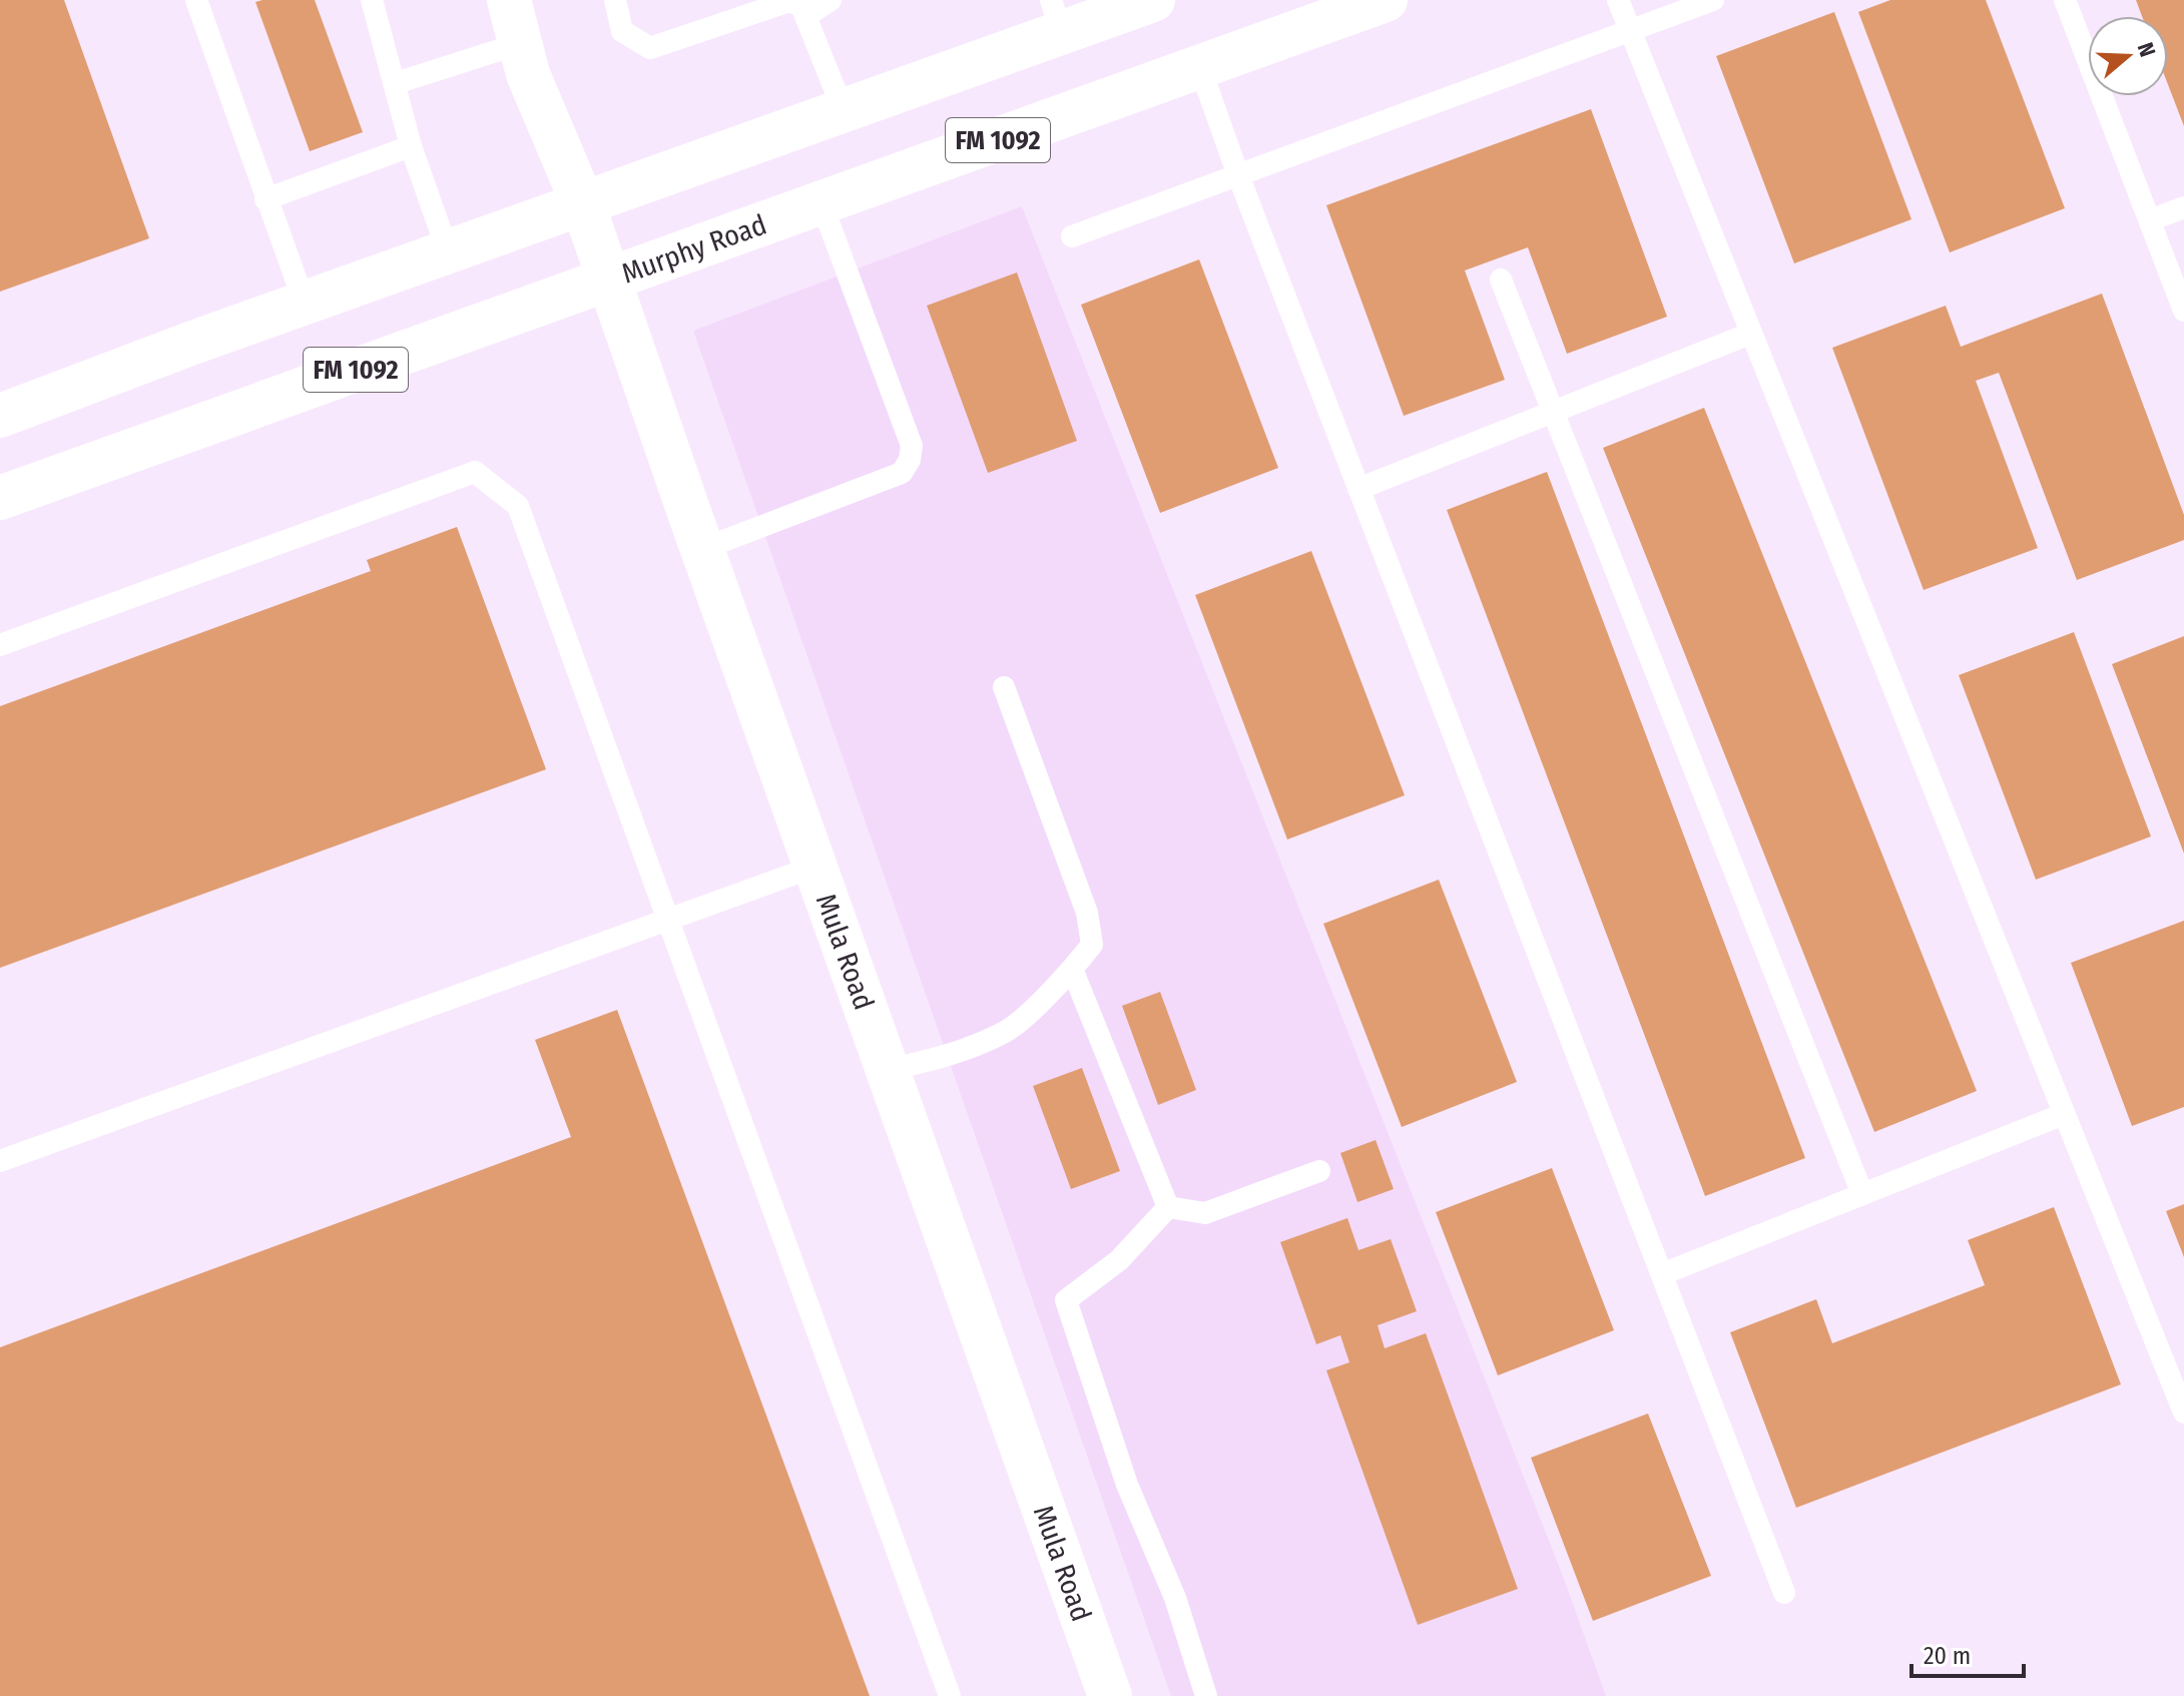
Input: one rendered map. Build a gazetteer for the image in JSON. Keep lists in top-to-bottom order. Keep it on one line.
{"streets":{"main road":["FM 1092","Murphy Road","Mula Road"]},"crossings":[["FM 1092","Mula Road"],["Murphy Road","Mula Road"]],"scale_bar":"20 m","north":"right"}
